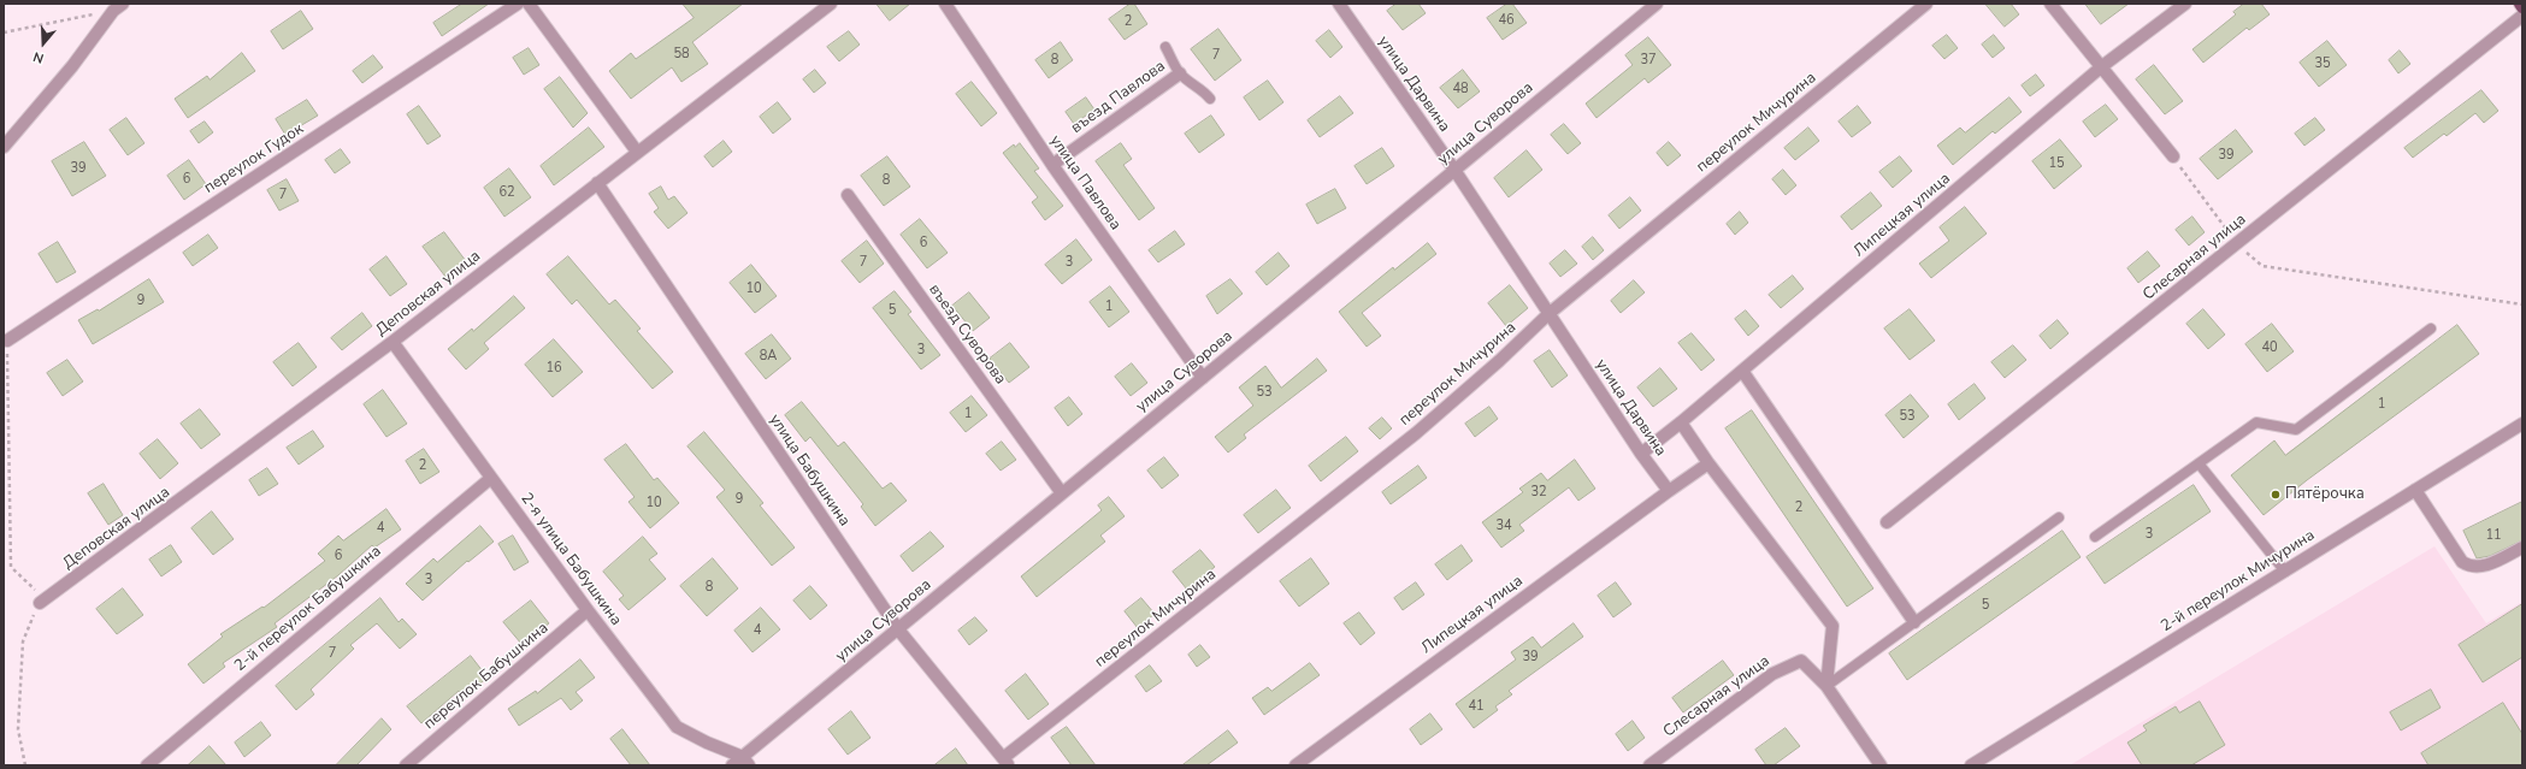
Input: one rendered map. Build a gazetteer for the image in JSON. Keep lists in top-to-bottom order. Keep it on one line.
{"streets":{"street":["улица Дарвина","въезд Павлова","переулок Мичурина","улица Суворова","переулок Гудок","улица Павлова","Липецкая улица","Слесарная улица","Деповская улица","въезд Суворова","улица Бабушкина","2-я улица Бабушкина","2-й переулок Мичурина","2-й переулок Бабушкина","переулок Бабушкина"]},"crossings":[["улица Дарвина","переулок Мичурина"],["улица Дарвина","улица Суворова"],["улица Дарвина","Липецкая улица"],["въезд Павлова","улица Павлова"],["переулок Мичурина","улица Бабушкина"],["улица Суворова","улица Павлова"],["улица Суворова","въезд Суворова"],["улица Суворова","улица Бабушкина"],["улица Суворова","2-я улица Бабушкина"],["Деповская улица","улица Бабушкина"],["Деповская улица","2-я улица Бабушкина"],["2-я улица Бабушкина","2-й переулок Бабушкина"],["2-я улица Бабушкина","переулок Бабушкина"]],"places":["Пятёрочка"],"house_numbers":["46","2","58","7","8","37","35","48","39","15","39","6","8","62","7","6","7","3","10","9","1","5","40","3","8A","16","53","1","1","53","2","32","9","10","2","34","4","3","11","6","3","8","5","4","7","39","41"],"north":"bottom"}
